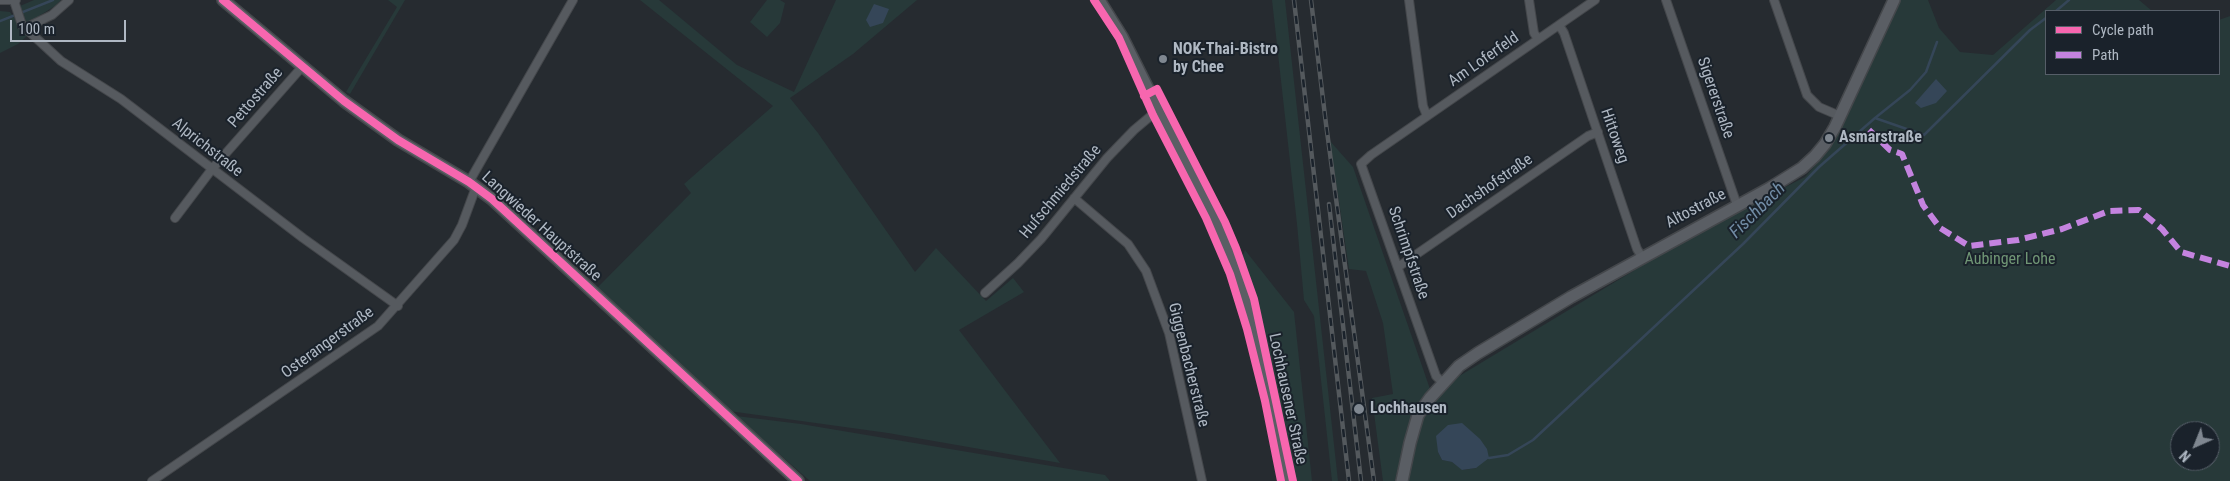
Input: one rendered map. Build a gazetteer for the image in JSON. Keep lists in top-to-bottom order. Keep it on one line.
{"streets":{"main road":["Altostraße","Langwieder Hauptstraße","Lochhausener Straße"],"street":["Am Loferfeld","Pettostraße","Sigererstraße","Hittoweg","Alprichstraße","Dachshofstraße","Hufschmiedstraße","Schrimpfstraße","Osterangerstraße","Giggenbacherstraße"]},"crossings":[["Am Loferfeld","Hittoweg"],["Am Loferfeld","Schrimpfstraße"],["Pettostraße","Alprichstraße"],["Pettostraße","Langwieder Hauptstraße"],["Sigererstraße","Altostraße"],["Hittoweg","Dachshofstraße"],["Hittoweg","Altostraße"],["Alprichstraße","Osterangerstraße"],["Dachshofstraße","Schrimpfstraße"],["Hufschmiedstraße","Giggenbacherstraße"],["Hufschmiedstraße","Lochhausener Straße"],["Altostraße","Schrimpfstraße"],["Langwieder Hauptstraße","Osterangerstraße"]],"water":["Fischbach"],"parks":["Aubinger Lohe"],"places":["NOK-Thai-Bistro by Chee","Asmarstraße","Lochhausen"],"legend":["Cycle path","Path"],"scale_bar":"100 m","north":"bottom left"}
